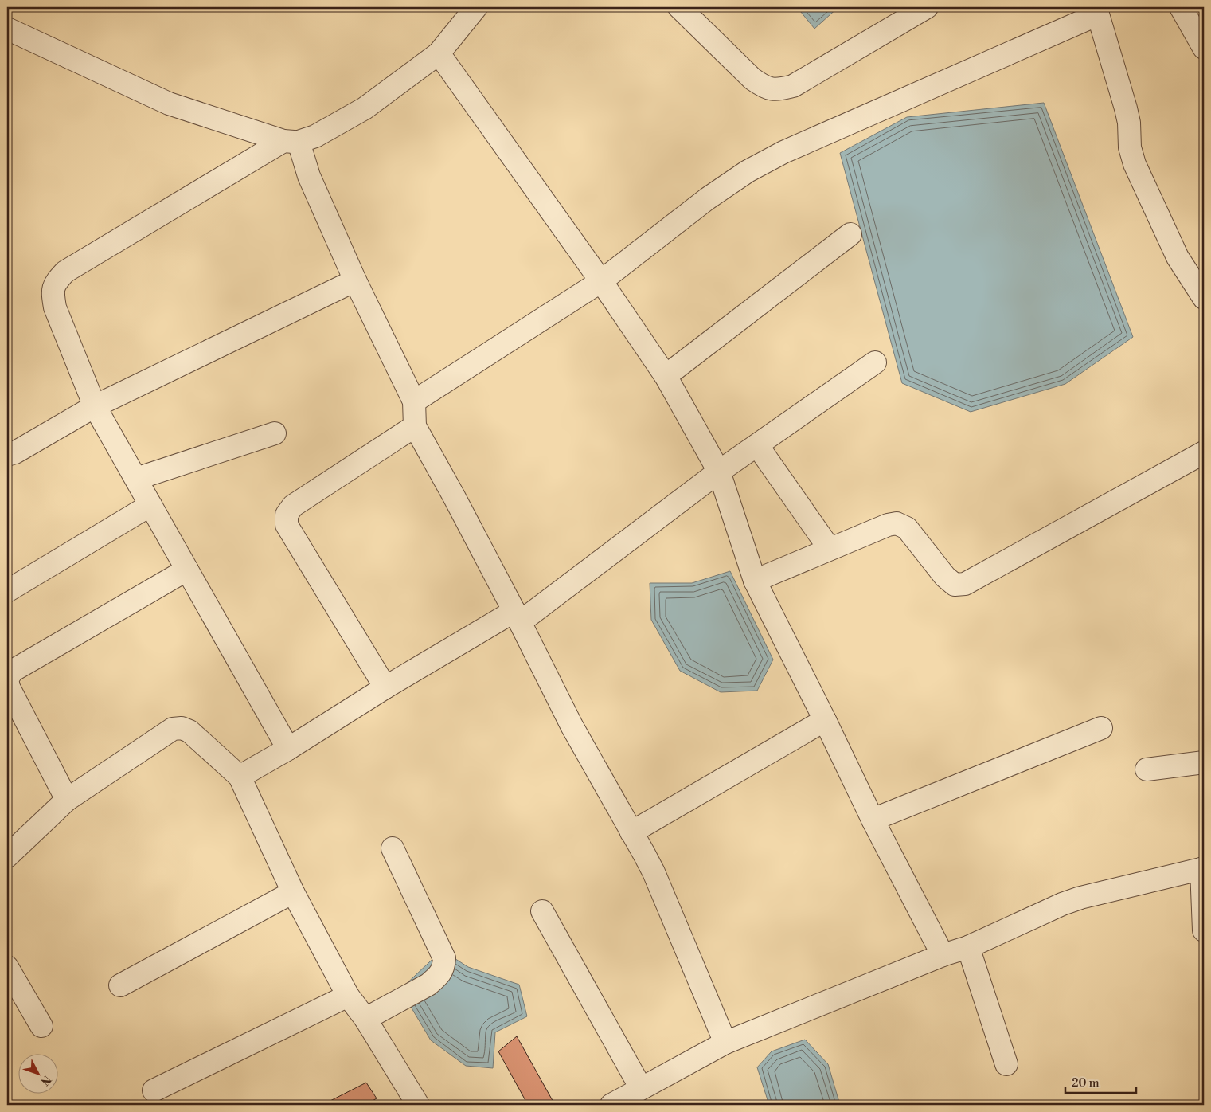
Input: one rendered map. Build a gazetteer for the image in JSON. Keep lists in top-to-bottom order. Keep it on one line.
{"scale_bar":"20 m","north":"bottom right"}
